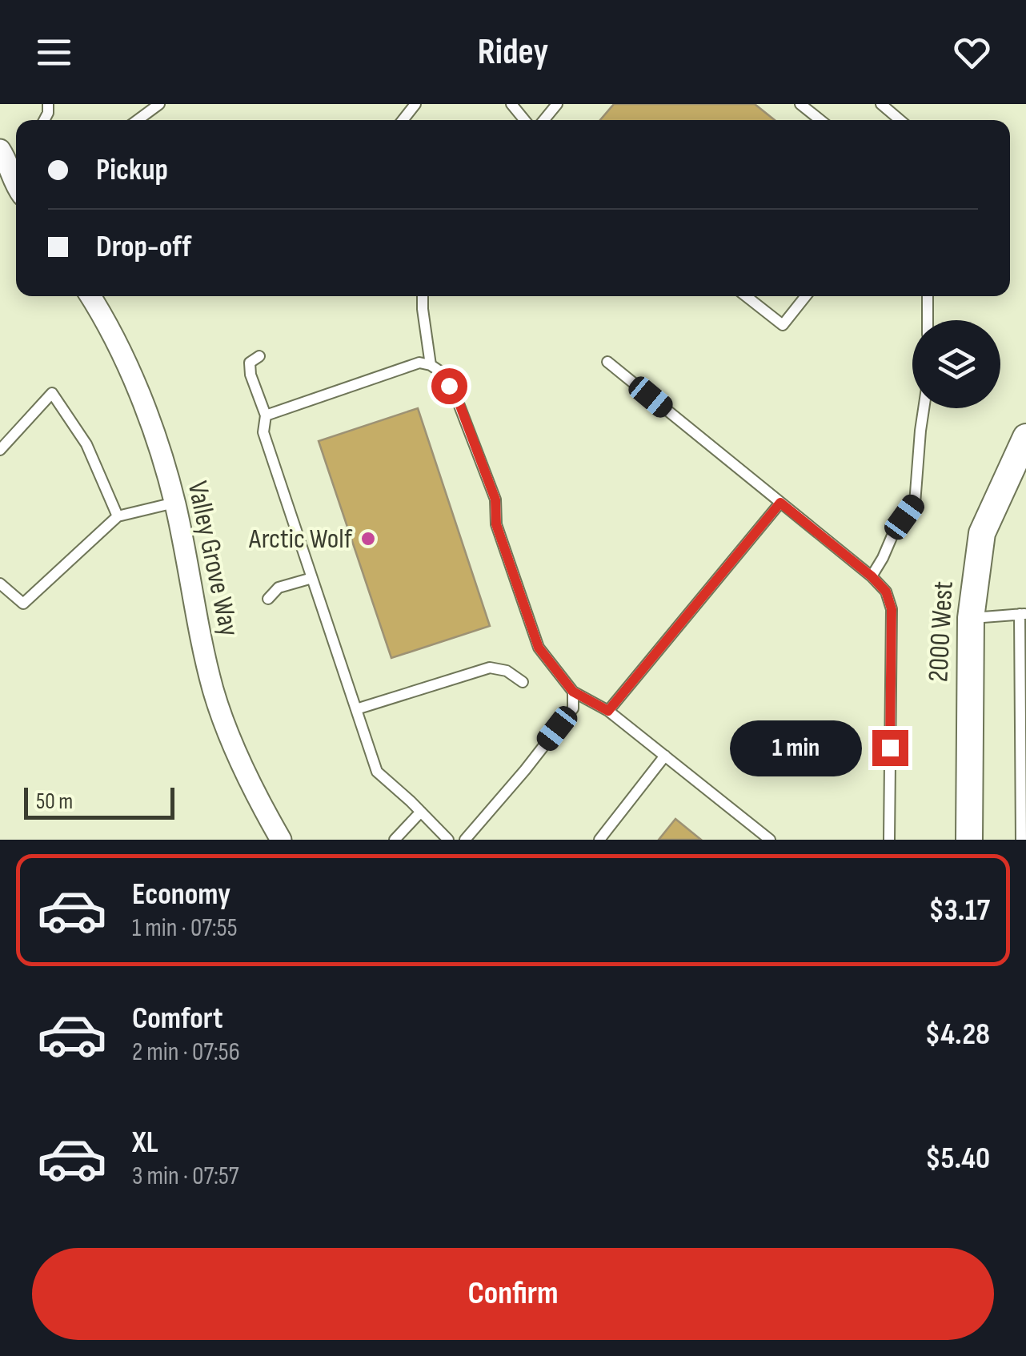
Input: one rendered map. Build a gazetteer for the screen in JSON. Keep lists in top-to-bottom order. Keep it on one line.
{"streets":{"street":["Valley Grove Way","2000 West"]},"places":["Arctic Wolf"],"scale_bar":"50 m","page":{"header":"Ridey","banner":["Pickup","Drop-off"],"bubble":"1 min","scale":"50 m","list":[{"name":"Economy","note":"1 min · 07:55","value":"$3.17"},{"name":"Comfort","note":"2 min · 07:56","value":"$4.28"},{"name":"XL","note":"3 min · 07:57","value":"$5.40"}],"buttons":"Confirm"}}
